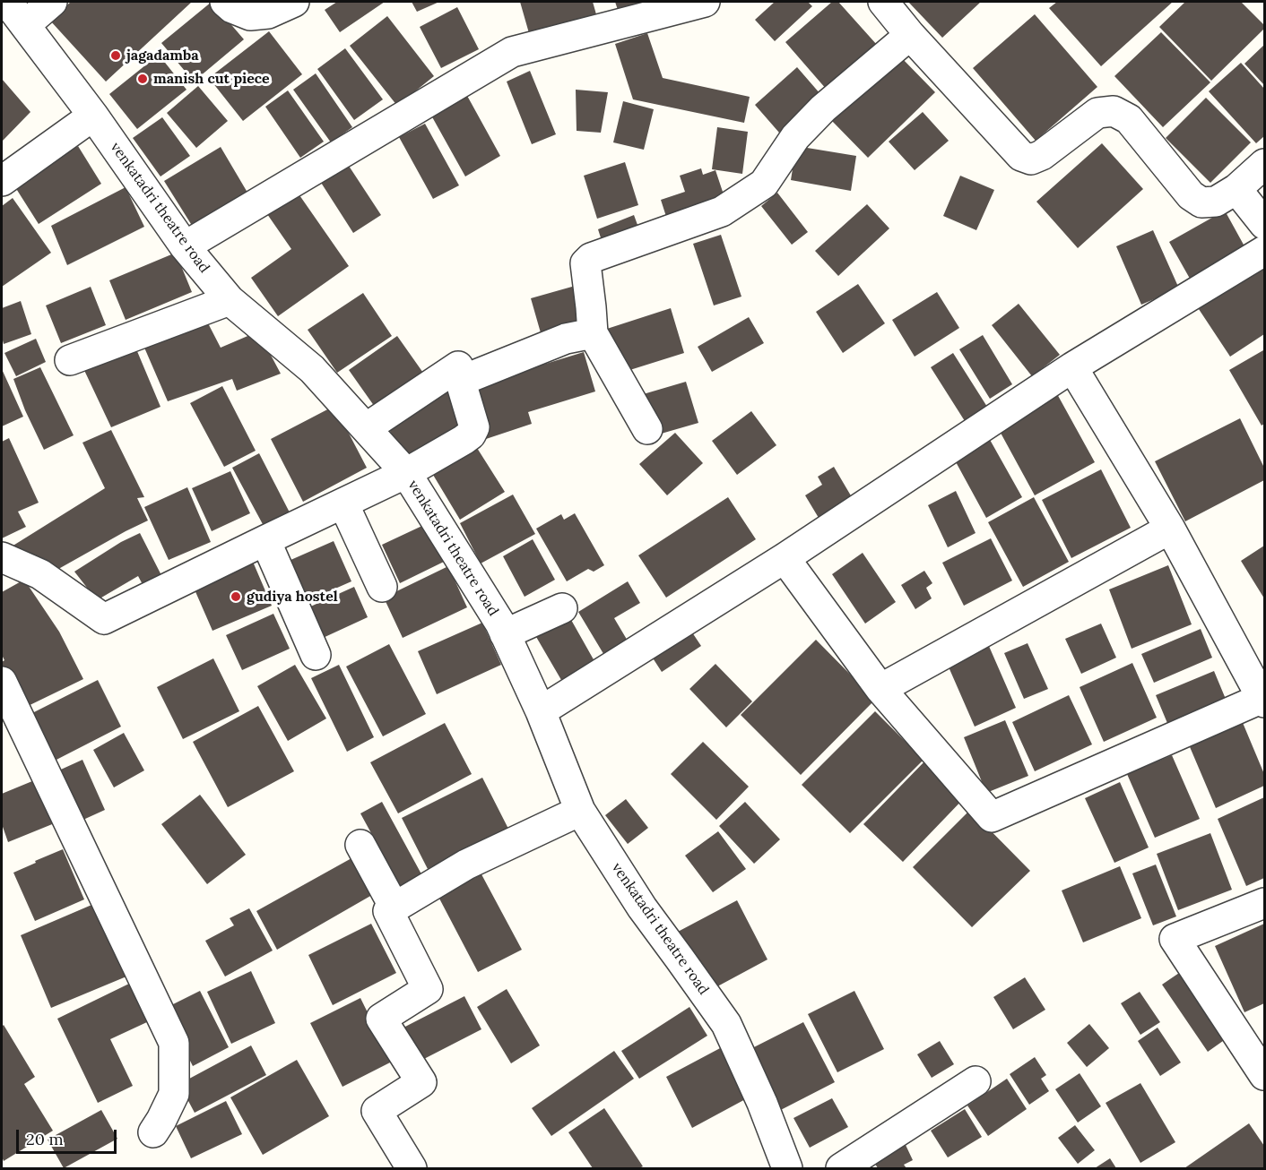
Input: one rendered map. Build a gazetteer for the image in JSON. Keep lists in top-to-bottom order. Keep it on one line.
{"streets":{"street":["venkatadri theatre road"]},"places":["jagadamba","manish cut piece","gudiya hostel"],"scale_bar":"20 m"}
